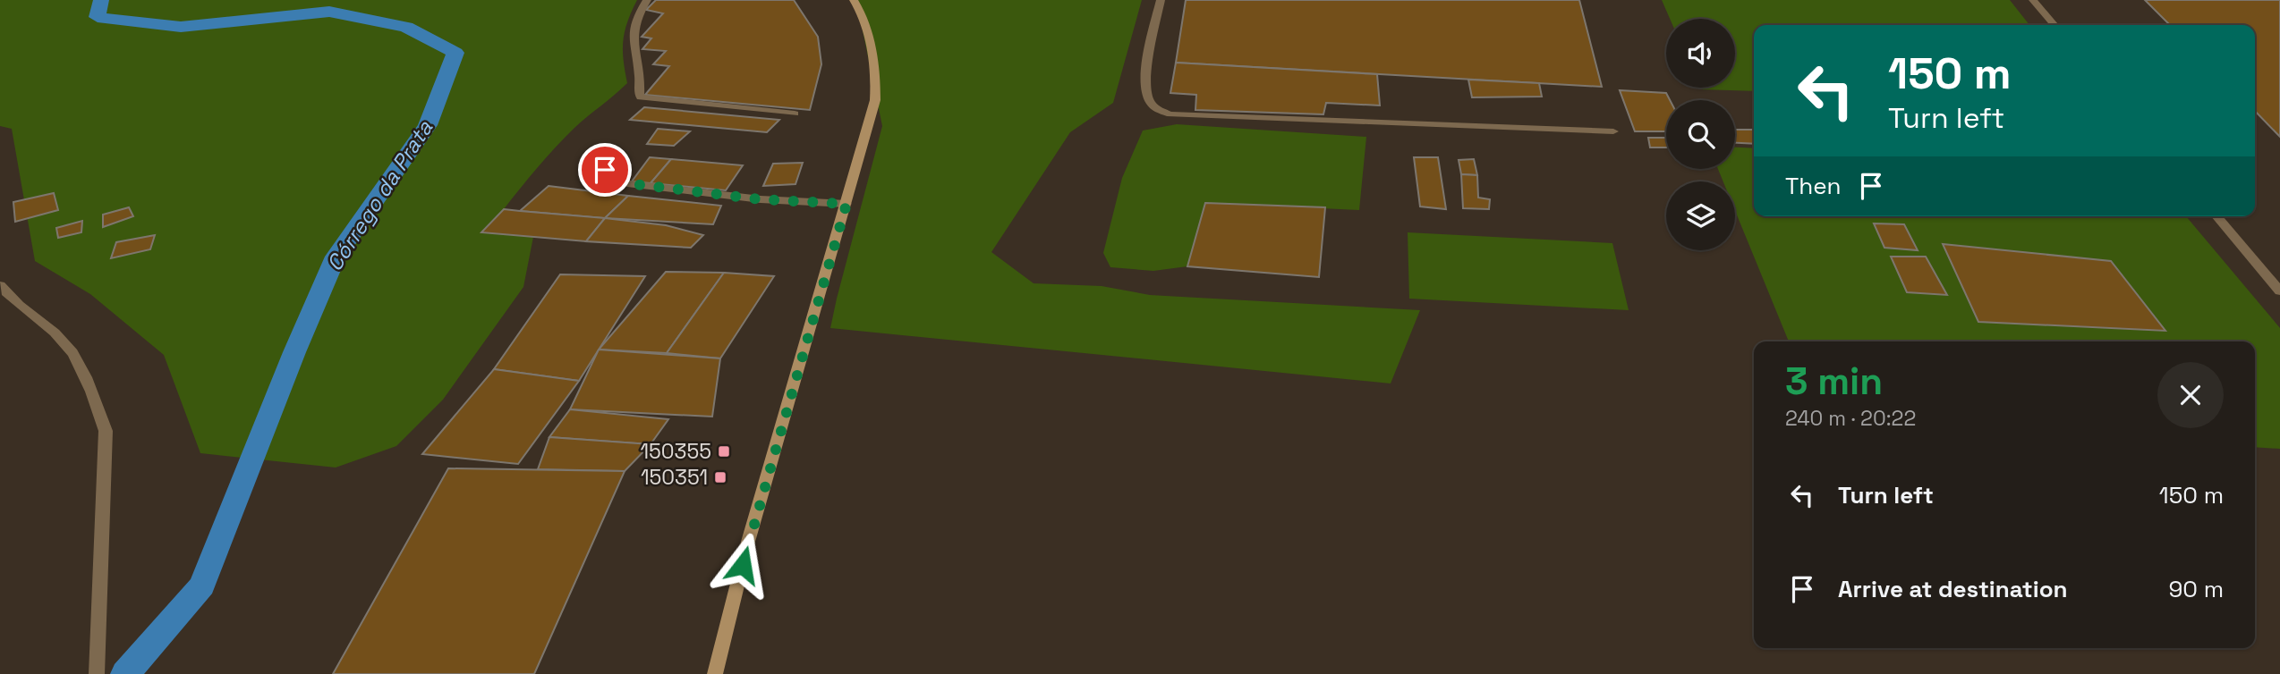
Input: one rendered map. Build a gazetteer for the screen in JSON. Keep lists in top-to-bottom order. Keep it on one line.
{"water":["Córrego da Prata"],"places":{"transit":["150355","150351"]},"page":{"turn":["150 m","Turn left"],"then":"Then","heading":["3 min","240 m · 20:22"],"list":[{"name":"Turn left","value":"150 m"},{"name":"Arrive at destination","value":"90 m"}]}}
